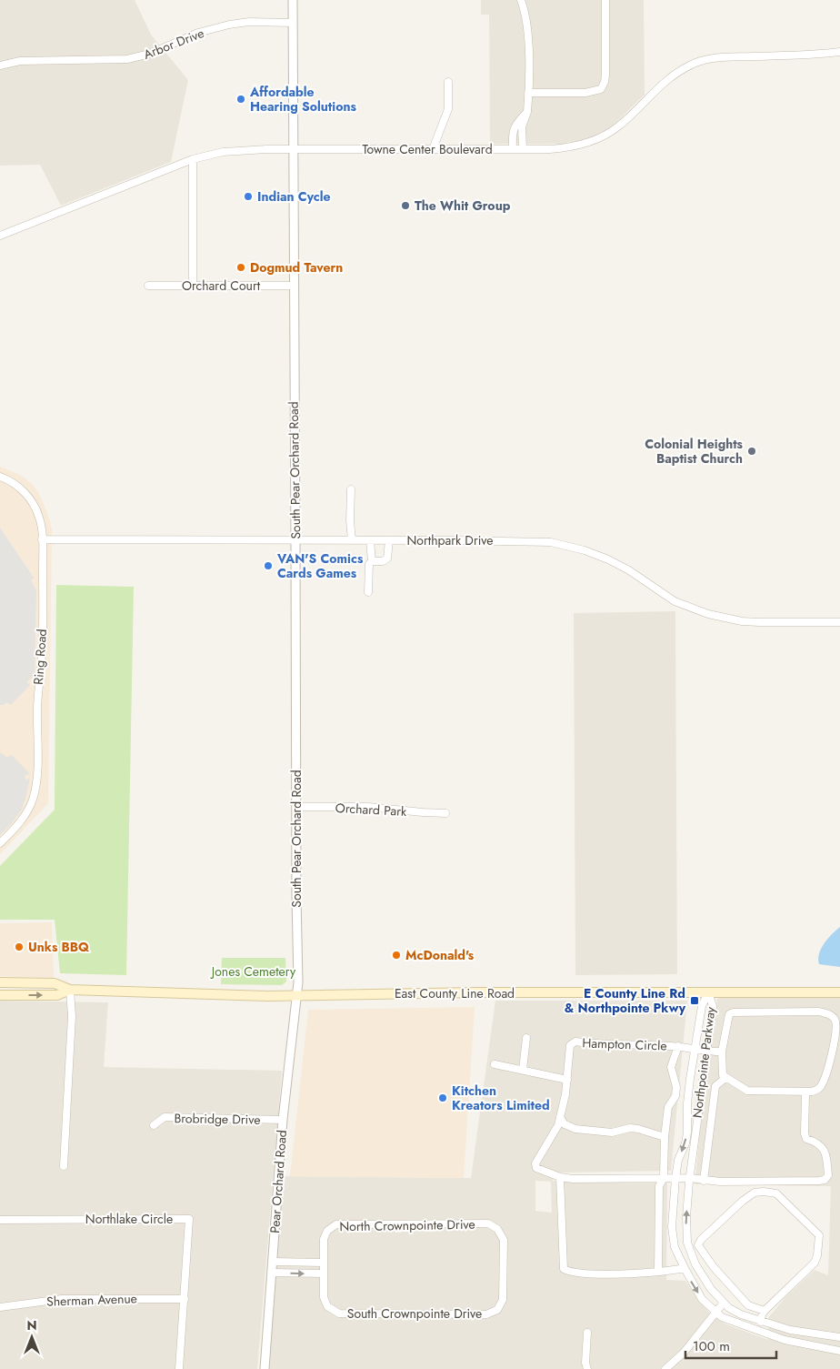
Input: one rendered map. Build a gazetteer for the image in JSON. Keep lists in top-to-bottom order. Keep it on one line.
{"streets":{"main road":["East County Line Road"],"street":["Arbor Drive","Towne Center Boulevard","Orchard Court","South Pear Orchard Road","Northpark Drive","Ring Road","Orchard Park","Hampton Circle","Northpointe Parkway","Brobridge Drive","Pear Orchard Road","Northlake Circle","North Crownpointe Drive","Sherman Avenue","South Crownpointe Drive"]},"crossings":[["Arbor Drive","South Pear Orchard Road"],["Towne Center Boulevard","South Pear Orchard Road"],["Orchard Court","South Pear Orchard Road"],["South Pear Orchard Road","Northpark Drive"],["South Pear Orchard Road","Orchard Park"],["South Pear Orchard Road","East County Line Road"],["South Pear Orchard Road","Pear Orchard Road"],["Northpark Drive","Ring Road"],["East County Line Road","Northpointe Parkway"],["East County Line Road","Pear Orchard Road"],["Hampton Circle","Northpointe Parkway"],["Brobridge Drive","Pear Orchard Road"],["Northlake Circle","Sherman Avenue"],["North Crownpointe Drive","South Crownpointe Drive"]],"parks":["Jones Cemetery"],"places":{"other":["Affordable Hearing Solutions","Indian Cycle","The Whit Group","Dogmud Tavern","Colonial Heights Baptist Church","VAN'S Comics Cards Games","Unks BBQ","McDonald's","Kitchen Kreators Limited"],"transit":["E County Line Rd & Northpointe Pkwy"]},"scale_bar":"100 m","north":"top"}
